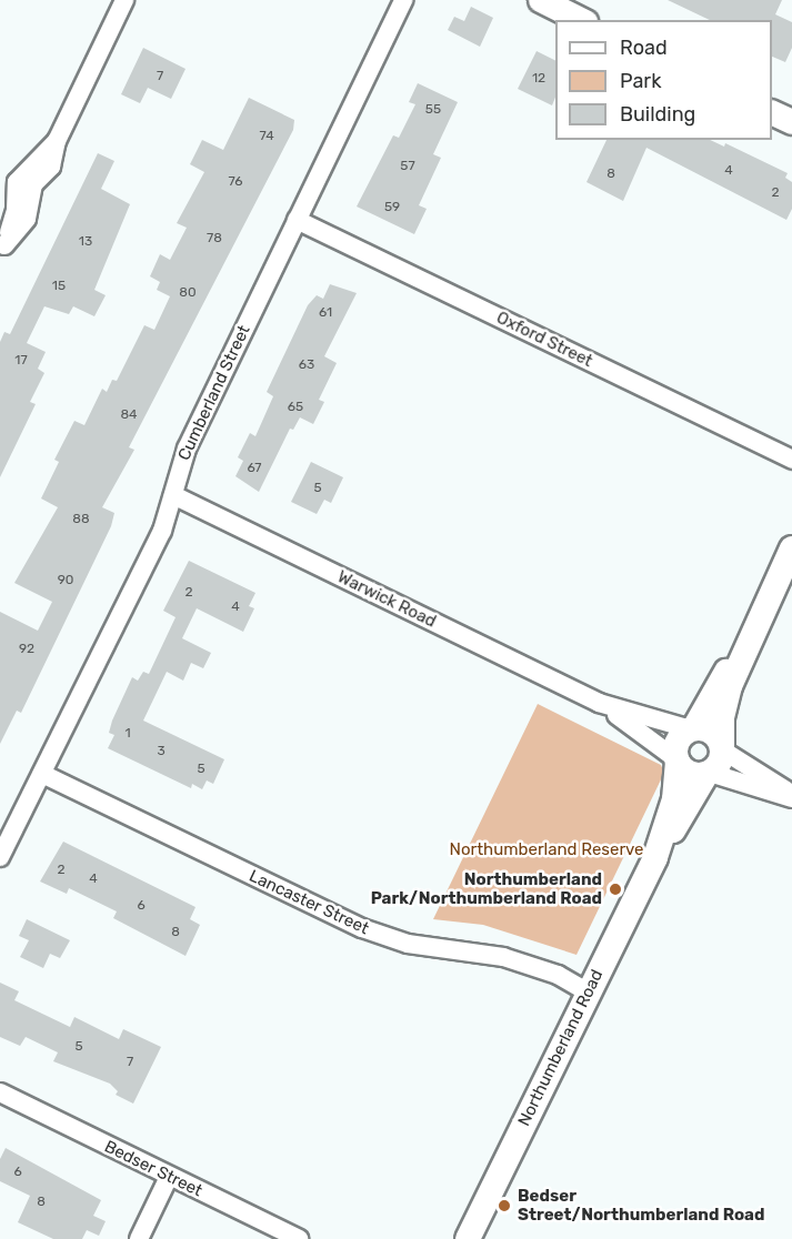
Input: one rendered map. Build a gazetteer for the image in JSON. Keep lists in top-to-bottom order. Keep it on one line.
{"streets":{"street":["Oxford Street","Cumberland Street","Warwick Road","Lancaster Street","Northumberland Road","Bedser Street"]},"crossings":[["Oxford Street","Cumberland Street"],["Cumberland Street","Warwick Road"],["Cumberland Street","Lancaster Street"],["Warwick Road","Northumberland Road"],["Lancaster Street","Northumberland Road"]],"parks":["Northumberland Reserve"],"places":["Northumberland Park/Northumberland Road","Bedser Street/Northumberland Road"],"house_numbers":["7","12","55","74","57","4","8","76","2","59","78","13","15","80","61","17","63","65","84","67","5","88","90","2","4","92","1","3","5","2","4","6","8","5","7","6","8"],"legend":["Road","Park","Building"]}
